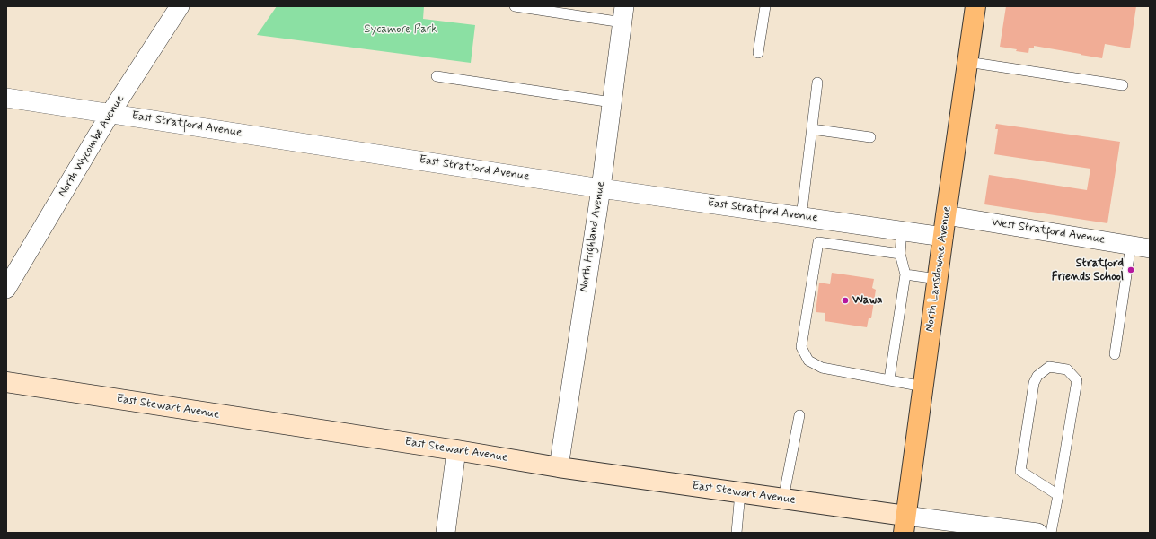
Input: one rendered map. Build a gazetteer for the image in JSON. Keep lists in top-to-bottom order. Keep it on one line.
{"streets":{"main road":["North Lansdowne Avenue"],"street":["East Stratford Avenue","North Wycombe Avenue","West Stratford Avenue","North Highland Avenue","East Stewart Avenue"]},"crossings":[["East Stratford Avenue","North Wycombe Avenue"],["East Stratford Avenue","North Highland Avenue"],["East Stratford Avenue","North Lansdowne Avenue"],["West Stratford Avenue","North Lansdowne Avenue"],["North Highland Avenue","East Stewart Avenue"],["North Lansdowne Avenue","East Stewart Avenue"]],"parks":["Sycamore Park"],"places":["Stratford Friends School","Wawa"]}
